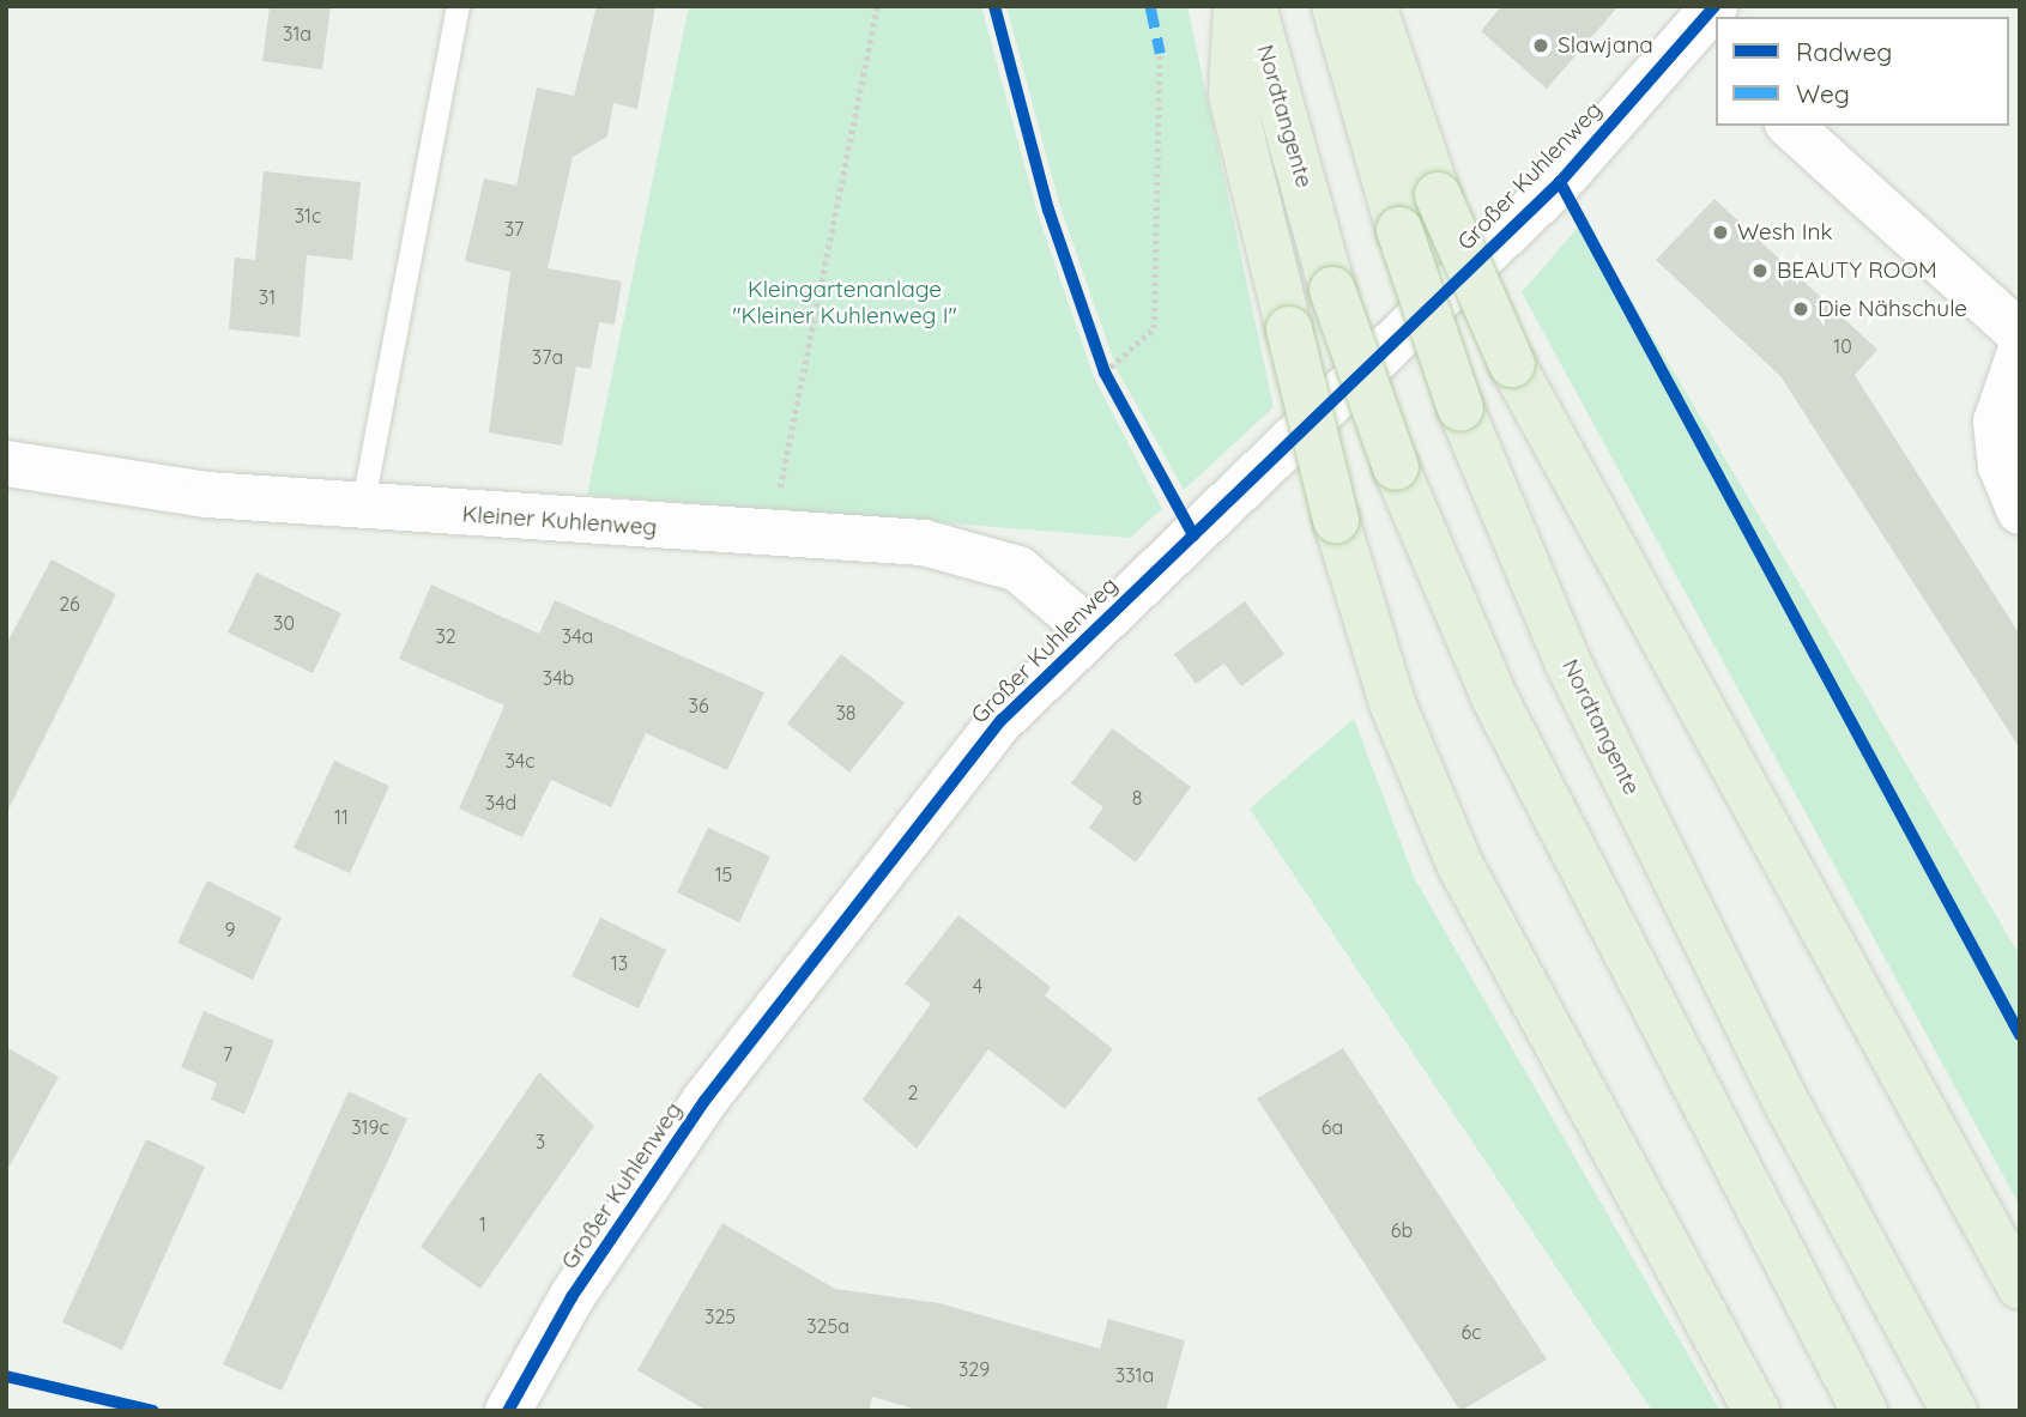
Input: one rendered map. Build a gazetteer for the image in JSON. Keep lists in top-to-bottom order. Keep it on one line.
{"streets":{"highway":["Nordtangente"],"street":["Großer Kuhlenweg","Kleiner Kuhlenweg"]},"crossings":[["Großer Kuhlenweg","Kleiner Kuhlenweg"]],"parks":["Kleingartenanlage \"Kleiner Kuhlenweg I\""],"places":["Slawjana","Wesh Ink","BEAUTY ROOM","Die Nähschule"],"house_numbers":["31a","31c","37","31","10","37a","26","30","32","34a","34b","36","38","34c","8","34d","11","15","9","13","4","7","2","319c","6a","3","1","6b","325","325a","6c","329","331a"],"legend":["Radweg","Weg"]}
